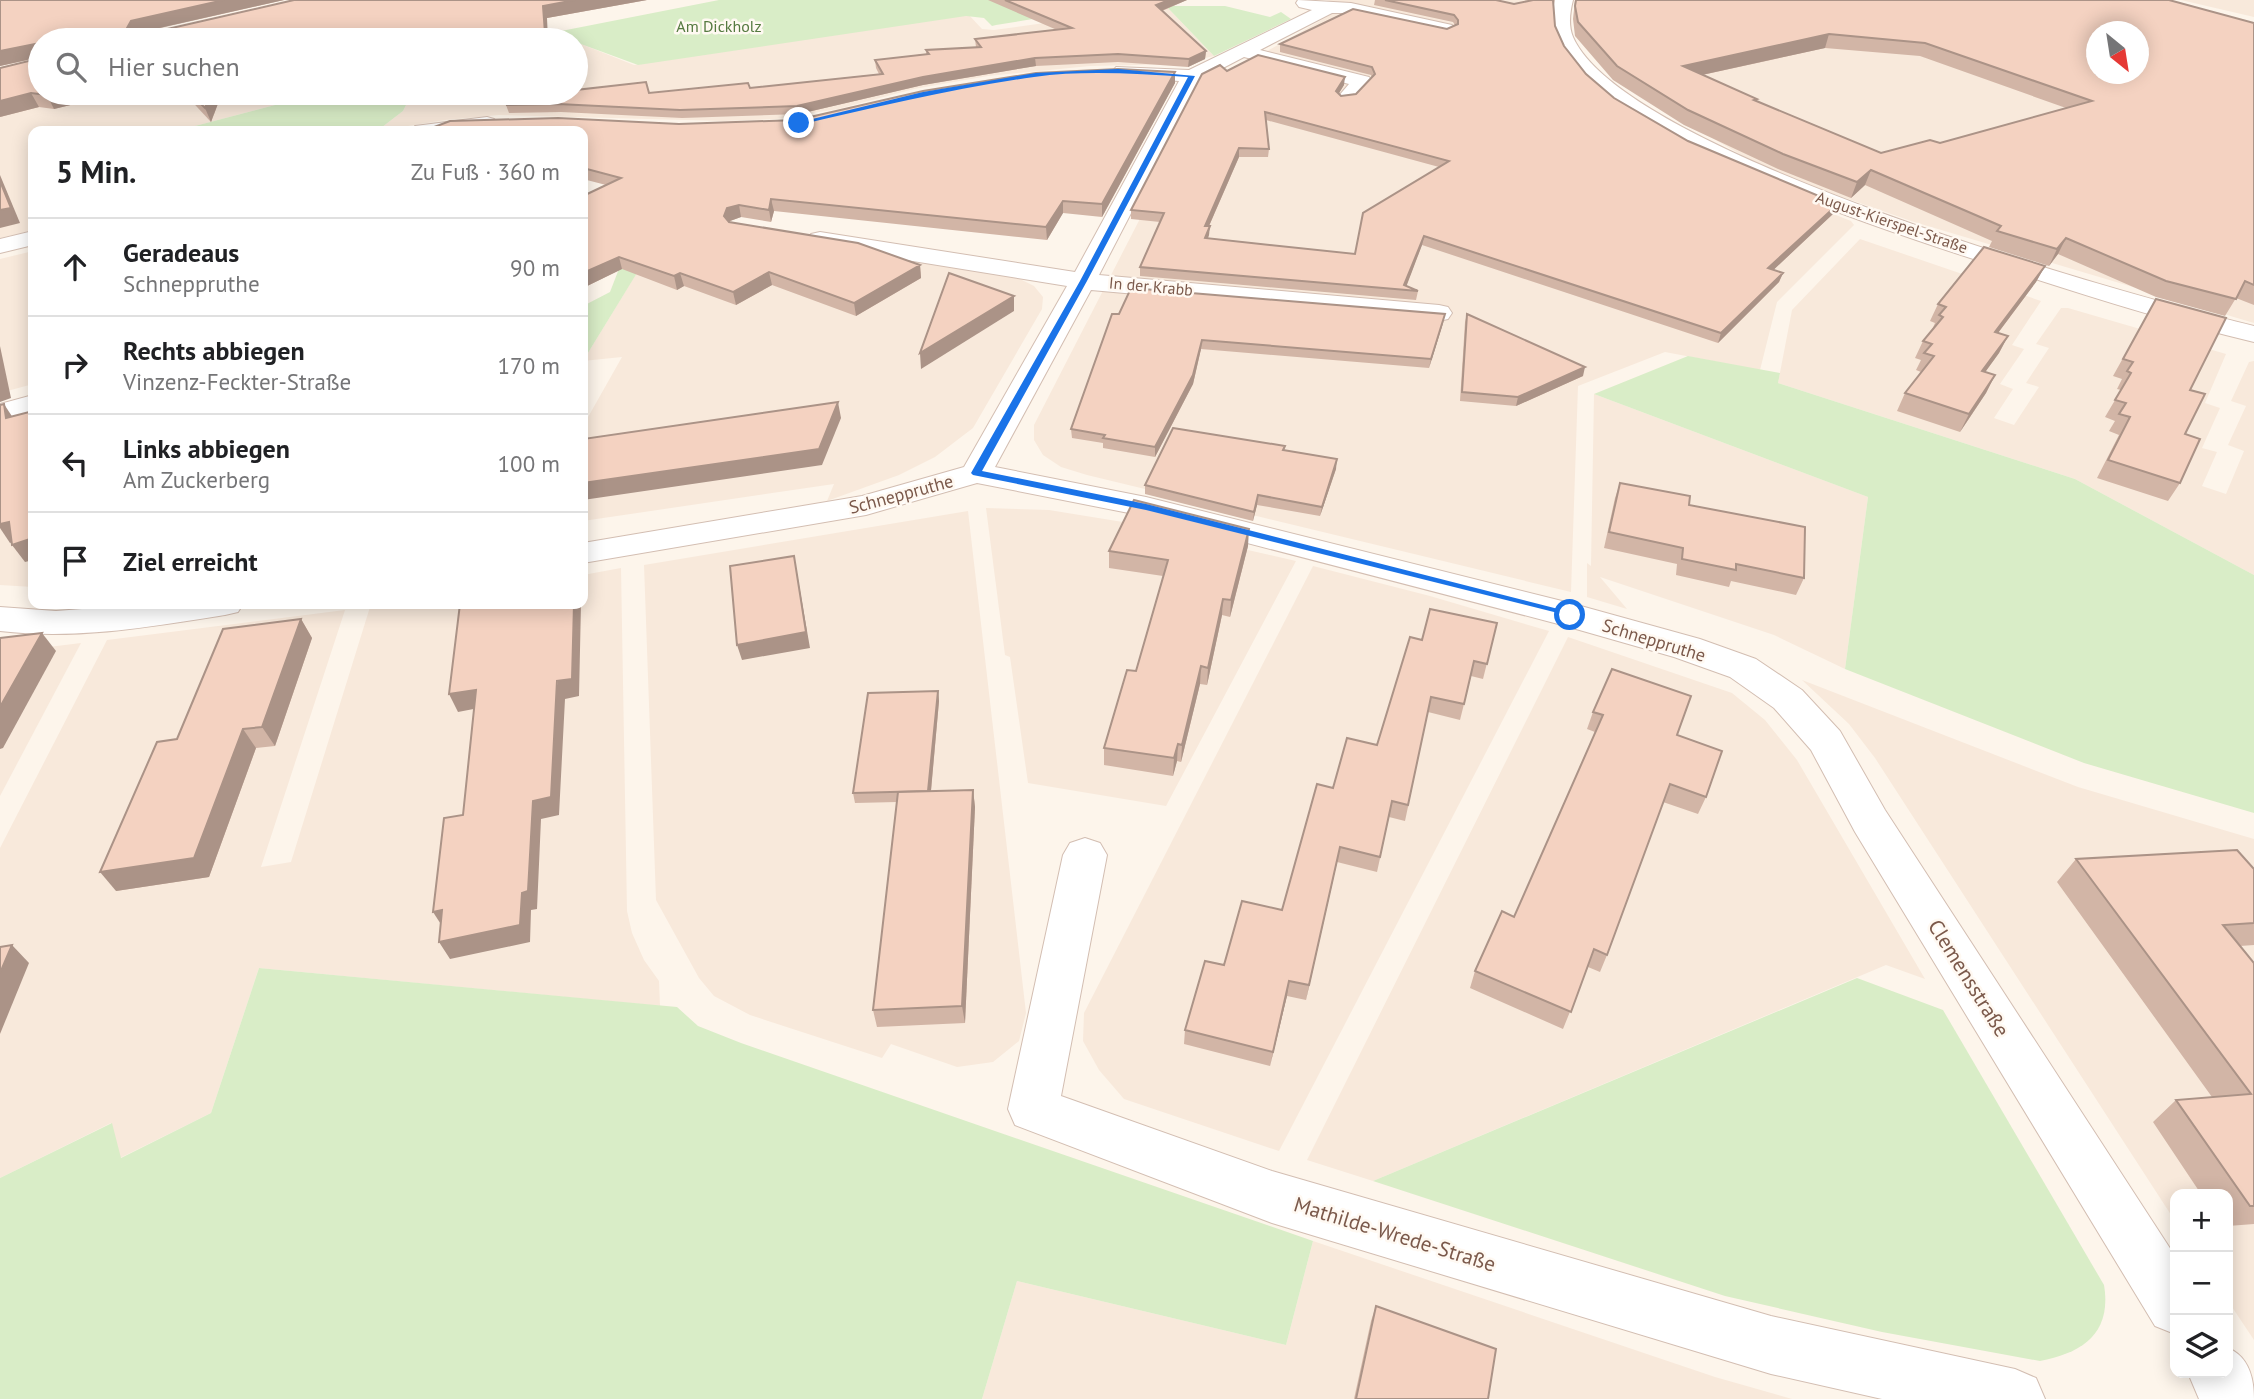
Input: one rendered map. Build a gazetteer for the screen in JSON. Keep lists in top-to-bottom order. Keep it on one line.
{"streets":{"street":["August-Kierspel-Straße","In der Krabb","Schneppruthe","Clemensstraße","Mathilde-Wrede-Straße"]},"crossings":[["Schneppruthe","Clemensstraße"]],"parks":["Am Dickholz"],"north":"bottom right","page":{"search":"Hier suchen","heading":["5 Min.","Zu Fuß · 360 m"],"list":[["Geradeaus","Schneppruthe","90 m"],["Rechts abbiegen","Vinzenz-Feckter-Straße","170 m"],["Links abbiegen","Am Zuckerberg","100 m"],"Ziel erreicht"],"map_buttons":["+","−"]}}
